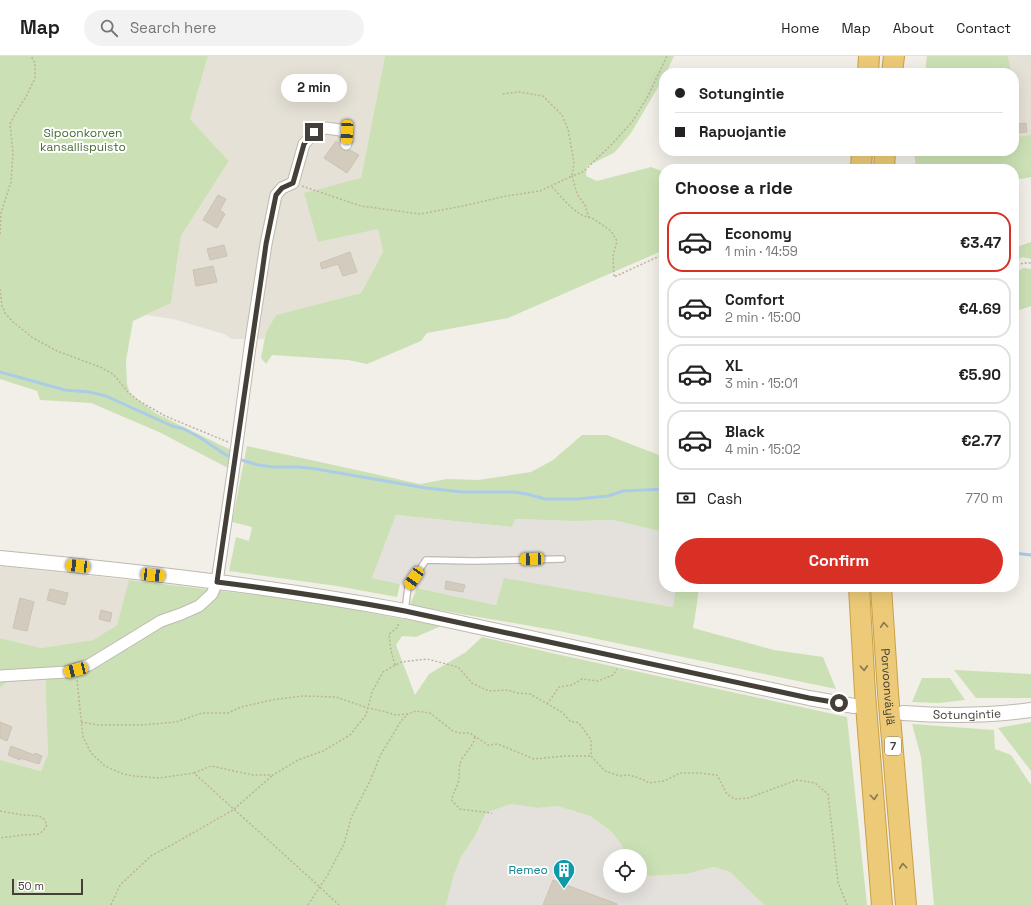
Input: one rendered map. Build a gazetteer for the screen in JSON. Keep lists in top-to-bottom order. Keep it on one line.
{"streets":{"highway":["Porvoonväylä","7"],"street":["Sotungintie"]},"parks":["Sipoonkorven kansallispuisto"],"places":{"building":["Remeo"]},"scale_bar":"50 m","page":{"header":"Map","search":"Search here","nav":["Home","Map","About","Contact"],"banner":["Sotungintie","Rapuojantie"],"bubble":"2 min","heading":"Choose a ride","list":[{"name":"Economy","note":"1 min · 14:59","value":"€3.47"},{"name":"Comfort","note":"2 min · 15:00","value":"€4.69"},{"name":"XL","note":"3 min · 15:01","value":"€5.90"},{"name":"Black","note":"4 min · 15:02","value":"€2.77"}],"pay":["Cash","770 m"],"buttons":"Confirm","scale":"50 m"}}
